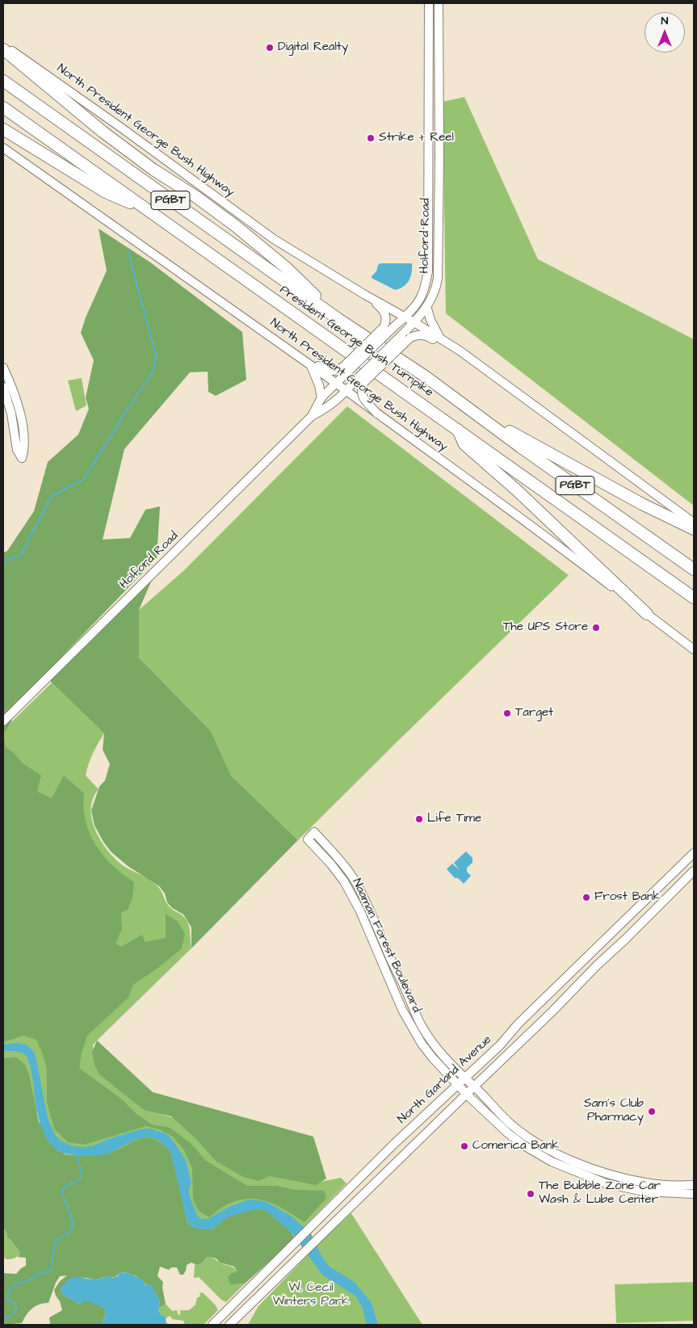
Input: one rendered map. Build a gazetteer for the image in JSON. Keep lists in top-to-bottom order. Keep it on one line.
{"streets":{"highway":["PGBT","President George Bush Turnpike"],"main road":["North President George Bush Highway","Holford Road","Naaman Forest Boulevard","North Garland Avenue"]},"crossings":[["North President George Bush Highway","Holford Road"],["Naaman Forest Boulevard","North Garland Avenue"]],"parks":["W. Cecil Winters Park"],"places":["Digital Realty","Strike + Reel","The UPS Store","Target","Life Time","Frost Bank","Sam's Club Pharmacy","Comerica Bank","The Bubble Zone Car Wash & Lube Center"],"north":"top"}
